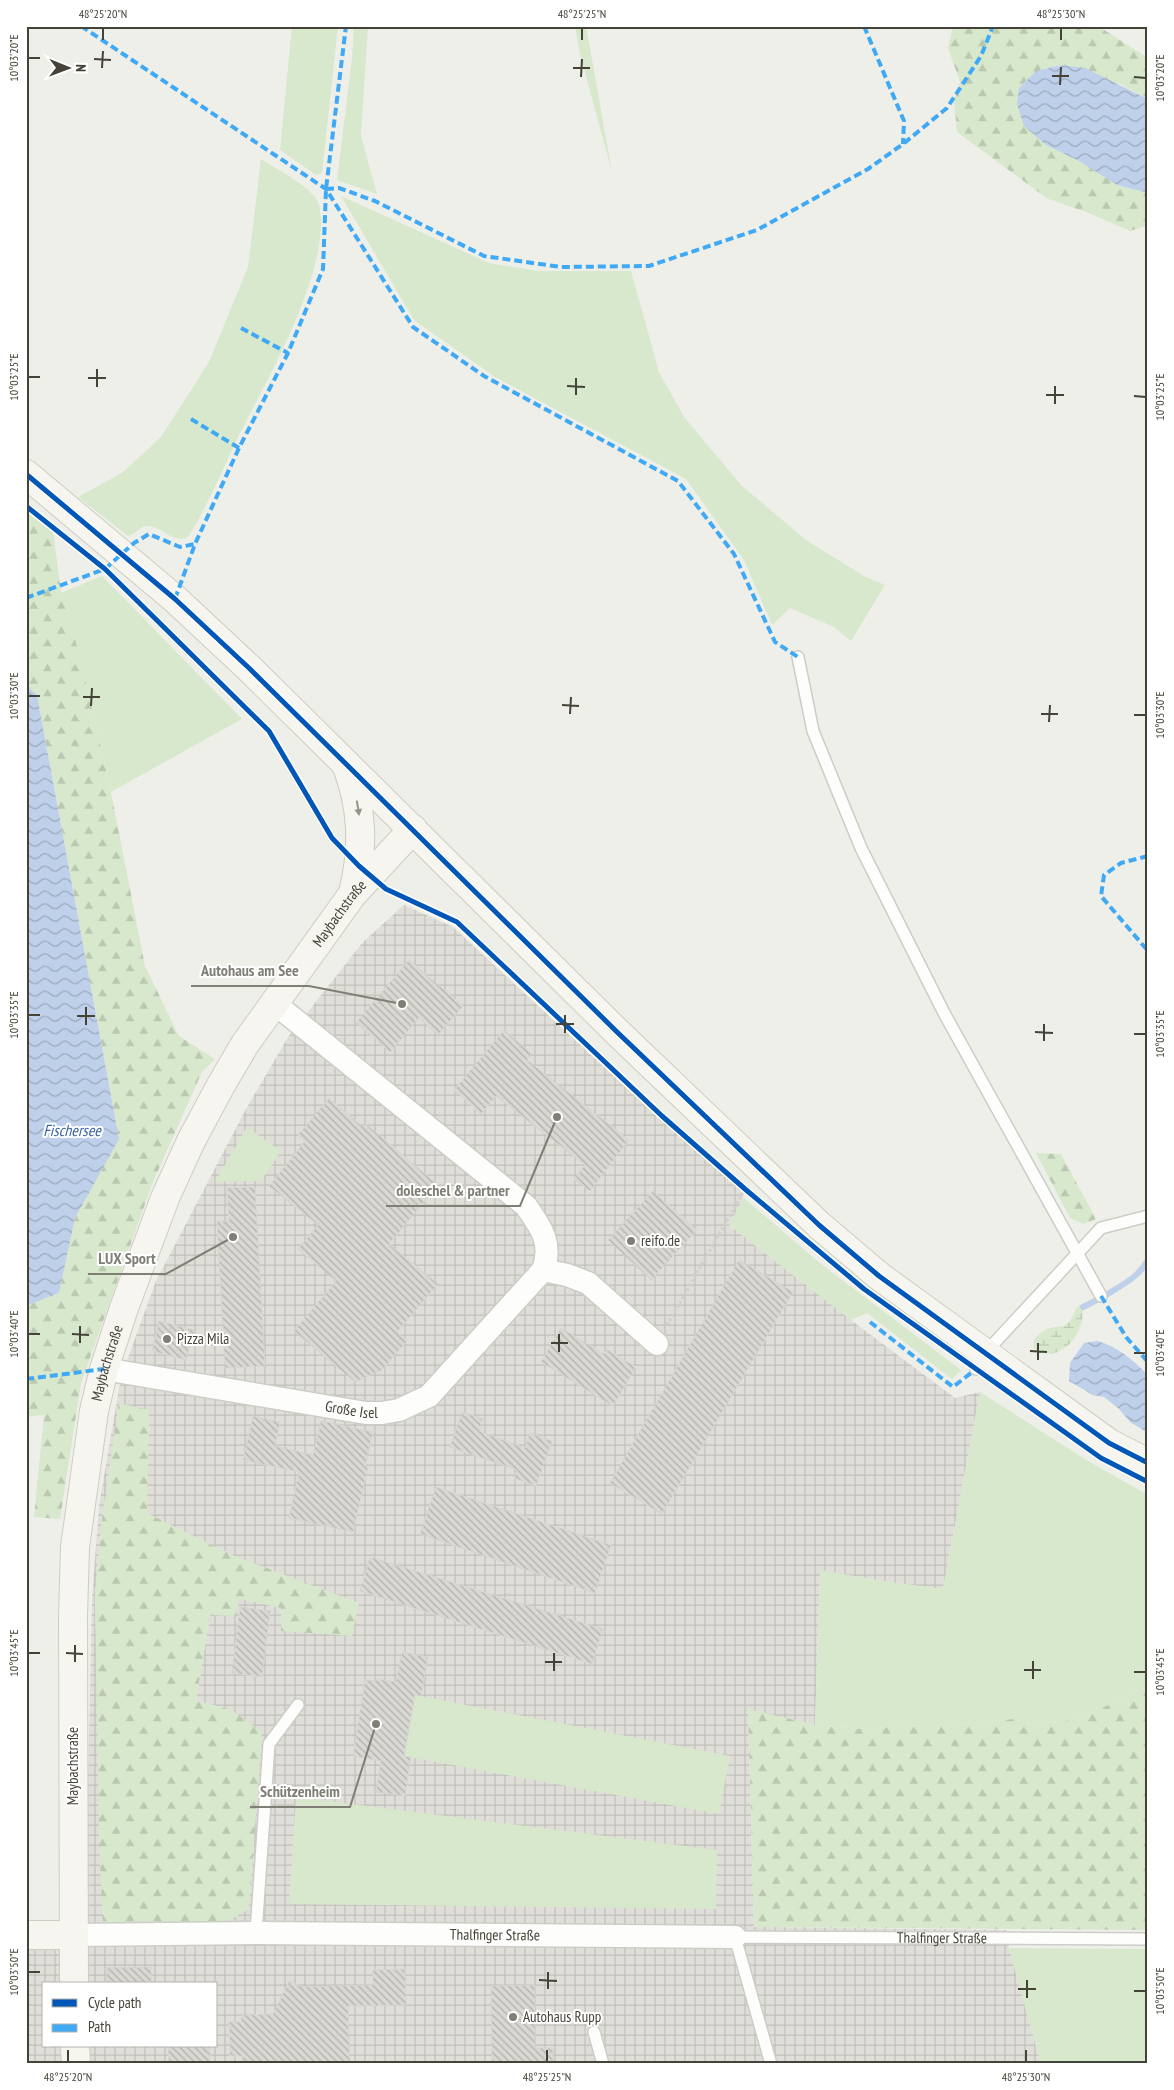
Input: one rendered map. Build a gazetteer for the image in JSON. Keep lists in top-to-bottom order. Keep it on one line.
{"streets":{"street":["Maybachstraße","Große Isel","Thalfinger Straße"]},"crossings":[["Maybachstraße","Große Isel"],["Maybachstraße","Thalfinger Straße"]],"water":["Fischersee"],"places":["Autohaus am See","doleschel & partner","LUX Sport","reifo.de","Pizza Mila","Schützenheim","Autohaus Rupp"],"legend":["Cycle path","Path"],"north":"right","coordinates":["48°25'20\"N","48°25'25\"N","48°25'30\"N","10°03'20\"E","10°03'25\"E","10°03'30\"E","10°03'35\"E","10°03'40\"E","10°03'45\"E","10°03'50\"E"]}
